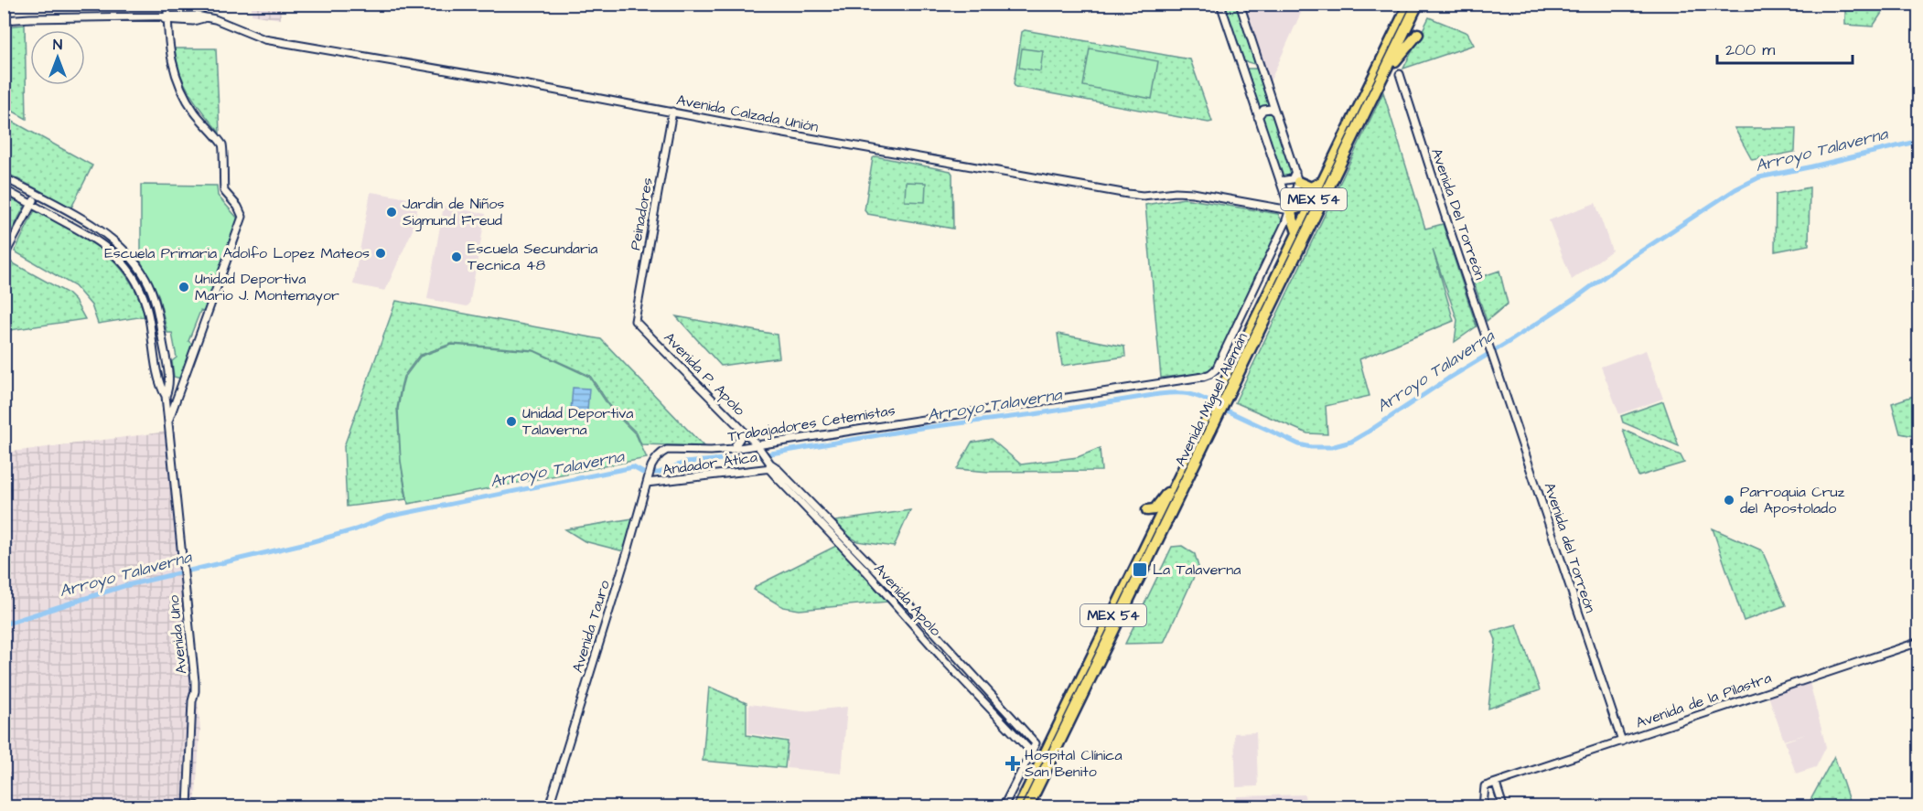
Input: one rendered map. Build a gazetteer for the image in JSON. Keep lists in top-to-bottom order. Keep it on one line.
{"streets":{"highway":["MEX 54","Avenida Miguel Alemán"],"street":["Avenida Calzada Unión","Peinadores","Avenida Del Torreón","Avenida P. Apolo","Trabajadores Cetemistas","Andador Ática","Avenida del Torreón","Avenida Apolo","Avenida Tauro","Avenida Uno","Avenida de la Pilastra"]},"crossings":[["Avenida Calzada Unión","Peinadores"],["Avenida Calzada Unión","Trabajadores Cetemistas"],["Avenida Calzada Unión","Avenida Uno"],["Peinadores","Avenida P. Apolo"],["Avenida Del Torreón","Avenida del Torreón"],["Avenida P. Apolo","Trabajadores Cetemistas"],["Avenida P. Apolo","Avenida Apolo"],["Trabajadores Cetemistas","Avenida Apolo"],["Trabajadores Cetemistas","Avenida Tauro"],["Andador Ática","Avenida Apolo"],["Andador Ática","Avenida Tauro"],["Avenida del Torreón","Avenida de la Pilastra"]],"water":["Arroyo Talaverna"],"places":{"other":["Jardin de Niños Sigmund Freud","Escuela Primaria Adolfo Lopez Mateos","Escuela Secundaria Tecnica 48","Unidad Deportiva Mario J. Montemayor","Unidad Deportiva Talaverna","Parroquia Cruz del Apostolado"],"transit":["La Talaverna"],"health":["Hospital Clínica San Benito"]},"scale_bar":"200 m","north":"top"}
